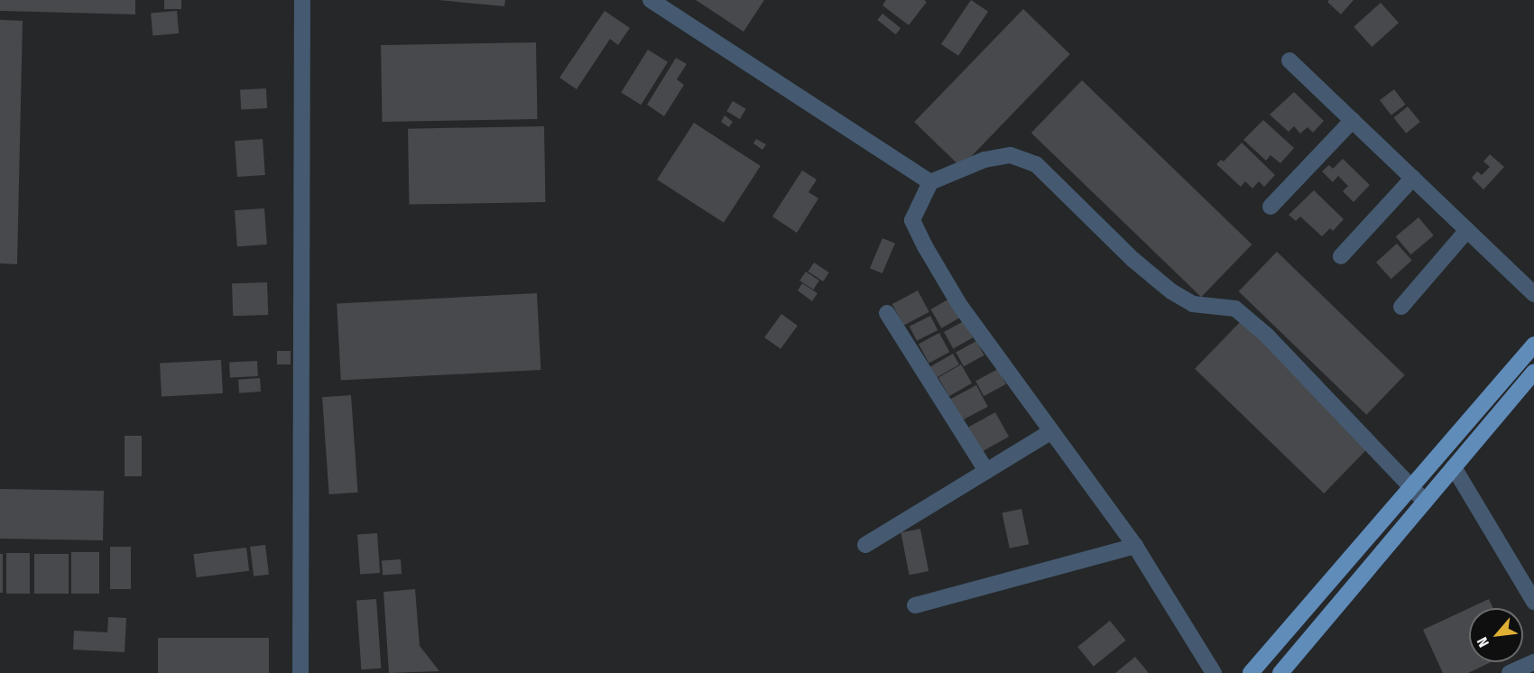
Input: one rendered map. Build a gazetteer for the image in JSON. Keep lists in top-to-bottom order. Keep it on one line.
{"north":"bottom left"}
